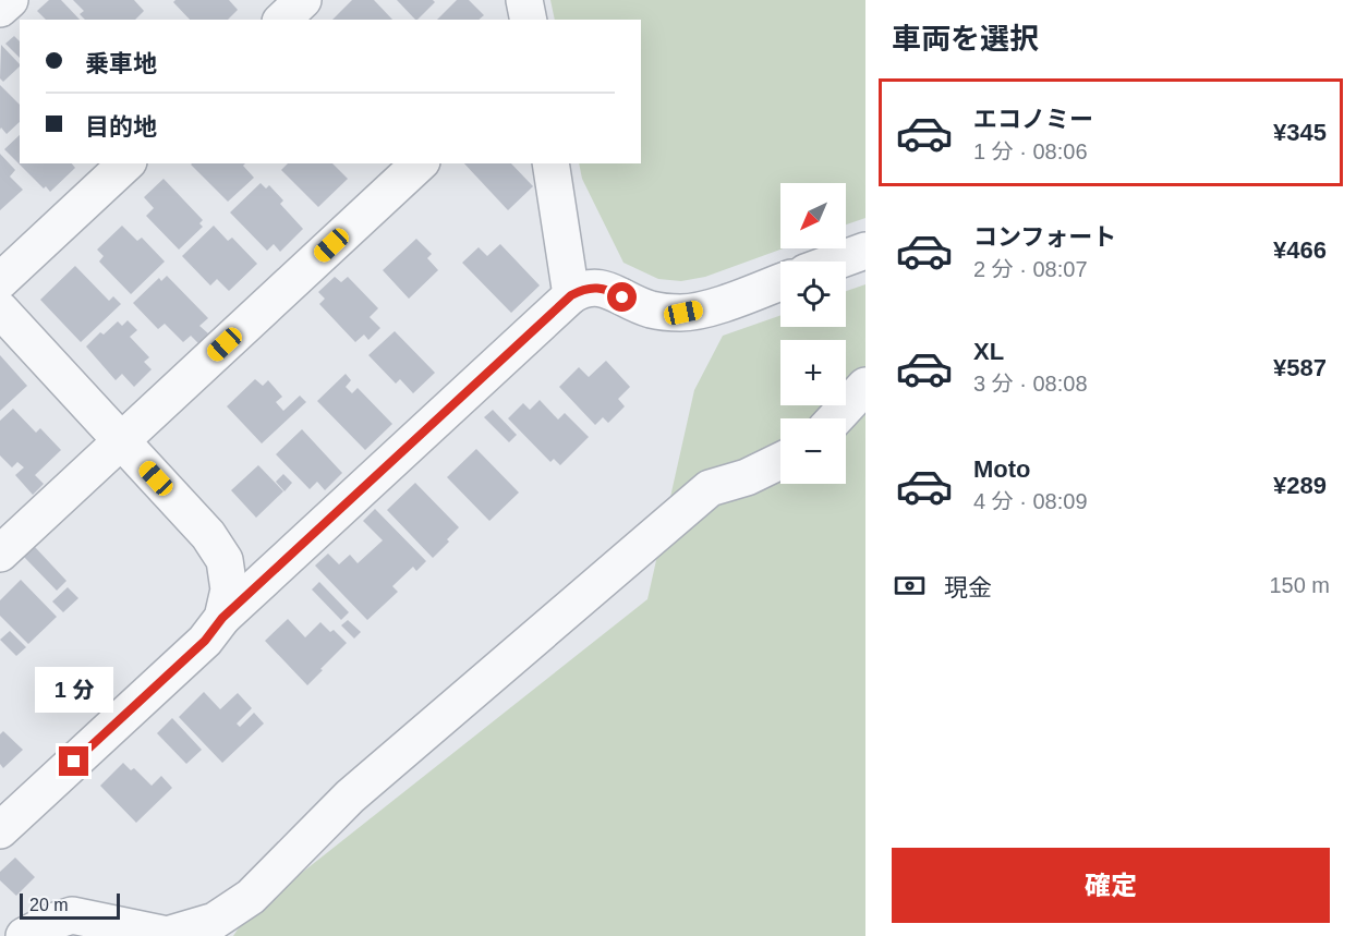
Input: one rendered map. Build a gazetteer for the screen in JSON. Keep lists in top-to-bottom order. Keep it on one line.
{"scale_bar":"20 m","north":"bottom left","page":{"heading":"車両を選択","banner":["乗車地","目的地"],"list":[{"name":"エコノミー","note":"1 分 · 08:06","value":"¥345"},{"name":"コンフォート","note":"2 分 · 08:07","value":"¥466"},{"name":"XL","note":"3 分 · 08:08","value":"¥587"},{"name":"Moto","note":"4 分 · 08:09","value":"¥289"}],"map_buttons":["+","−"],"pay":["現金","150 m"],"bubble":"1 分","buttons":"確定","scale":"20 m"}}
